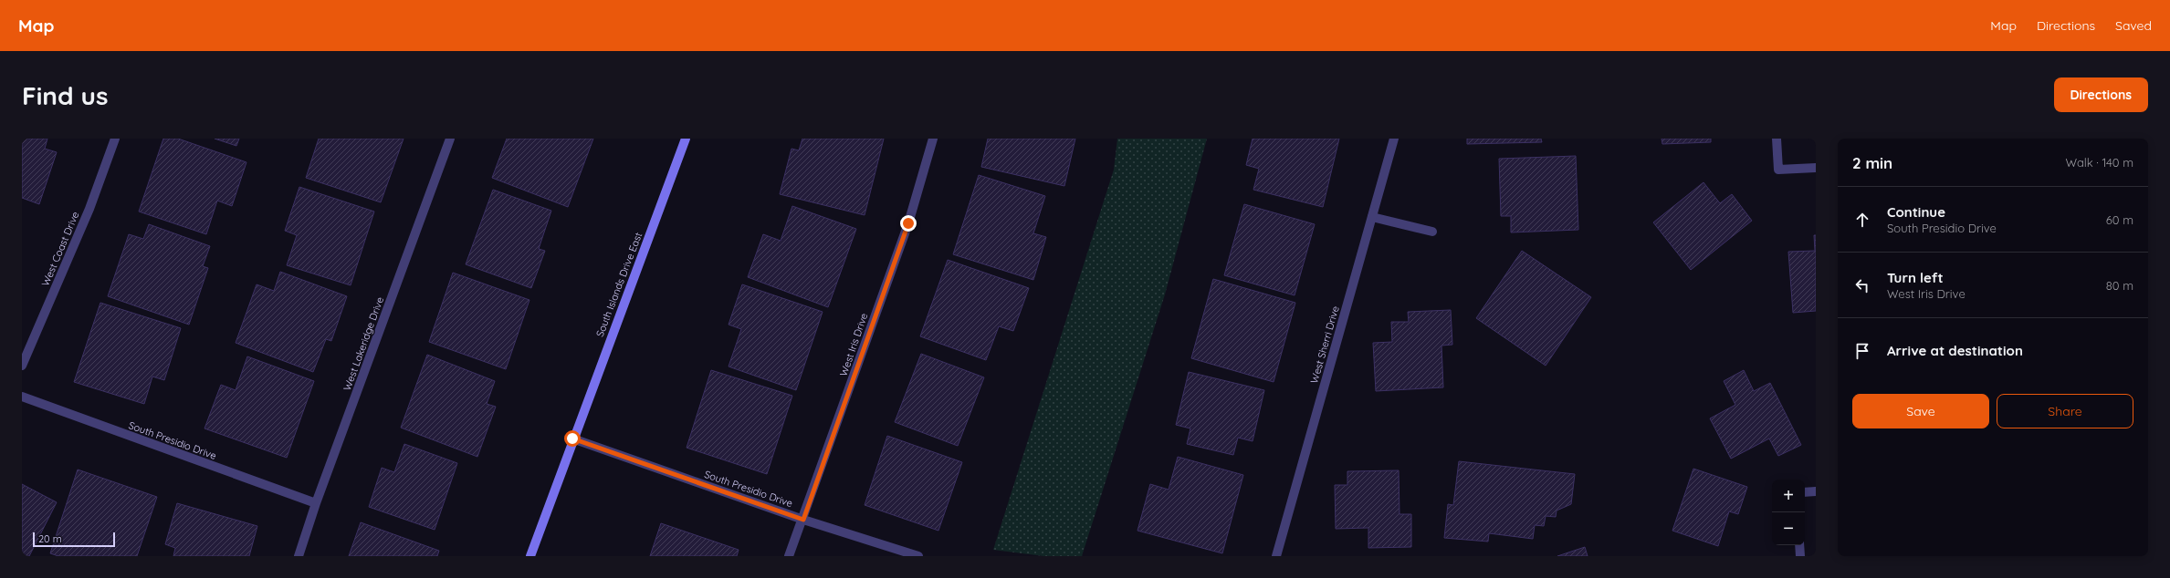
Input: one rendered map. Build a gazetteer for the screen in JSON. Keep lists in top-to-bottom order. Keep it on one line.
{"streets":{"street":["West Coast Drive","South Islands Drive East","West Lakeridge Drive","West Iris Drive","West Sherri Drive","South Presidio Drive"]},"crossings":[["South Islands Drive East","South Presidio Drive"],["West Lakeridge Drive","South Presidio Drive"],["West Iris Drive","South Presidio Drive"]],"scale_bar":"20 m","page":{"header":"Map","nav":["Map","Directions","Saved"],"buttons":["Directions",["Save","Share"]],"title":"Find us","heading":["2 min","Walk · 140 m"],"list":[["Continue","South Presidio Drive","60 m"],["Turn left","West Iris Drive","80 m"],"Arrive at destination"],"map_buttons":["+","−"],"scale":"20 m"}}
